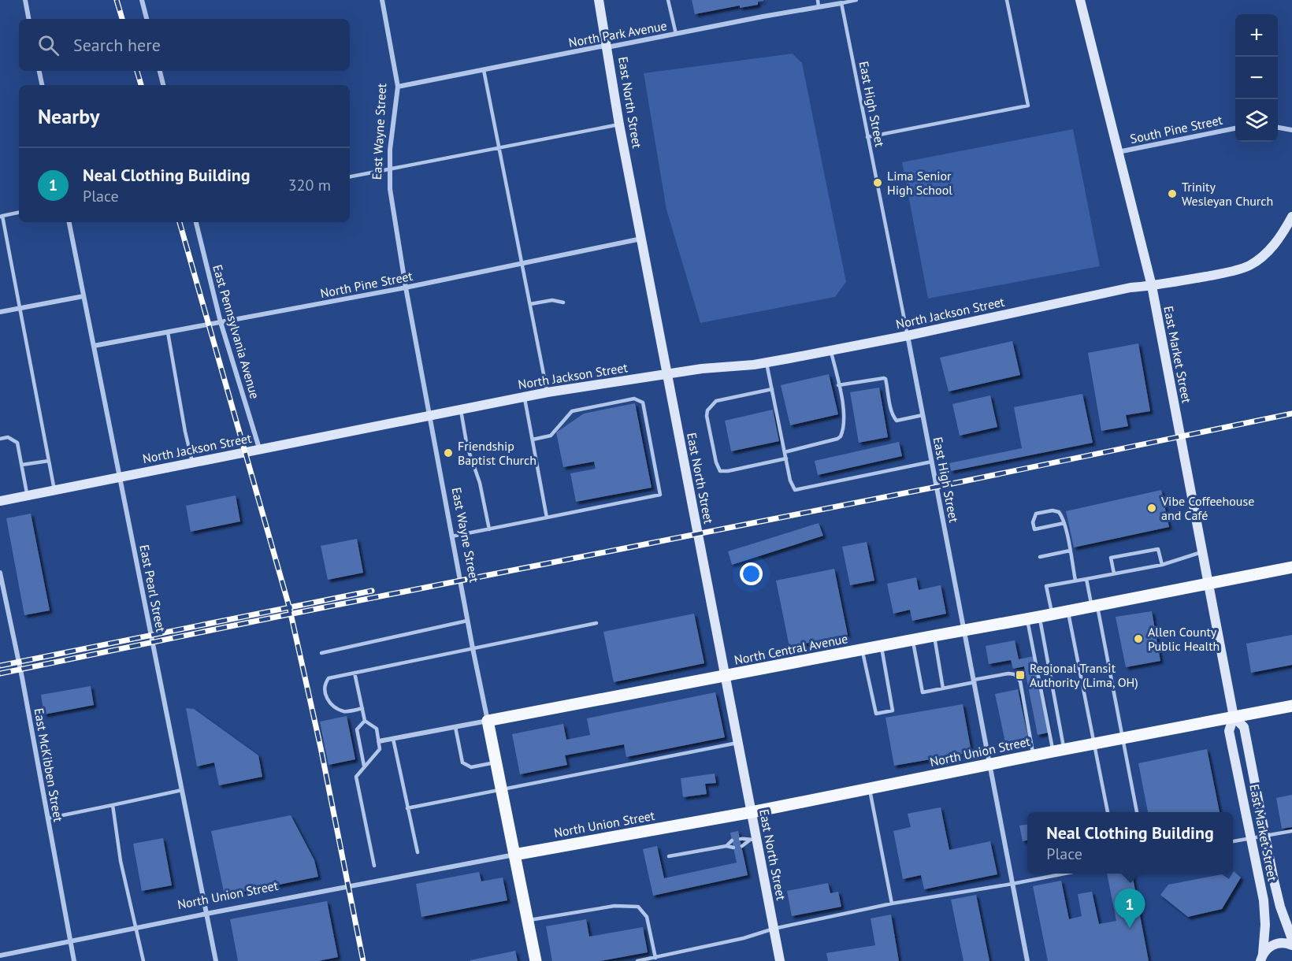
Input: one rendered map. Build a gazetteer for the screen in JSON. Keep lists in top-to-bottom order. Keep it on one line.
{"streets":{"main road":["East Wayne Street","North Central Avenue","North Union Street"],"street":["North Park Avenue","East North Street","East High Street","South Pine Street","North Pine Street","North Jackson Street","East Pennsylvania Avenue","East Market Street","East Pearl Street","East McKibben Street"]},"crossings":[["North Park Avenue","East North Street"],["North Park Avenue","East High Street"],["North Park Avenue","East Wayne Street"],["East North Street","North Pine Street"],["East North Street","North Jackson Street"],["East North Street","North Central Avenue"],["East North Street","North Union Street"],["East High Street","North Jackson Street"],["East High Street","North Central Avenue"],["East High Street","North Union Street"],["South Pine Street","East Market Street"],["East Wayne Street","North Pine Street"],["East Wayne Street","North Jackson Street"],["East Wayne Street","North Central Avenue"],["East Wayne Street","North Union Street"],["North Pine Street","East Pennsylvania Avenue"],["North Pine Street","East Pearl Street"],["North Jackson Street","East Pennsylvania Avenue"],["North Jackson Street","East Market Street"],["North Jackson Street","East Pearl Street"],["East Market Street","North Central Avenue"],["East Market Street","North Union Street"],["East Pearl Street","North Union Street"],["North Union Street","East McKibben Street"]],"places":{"other":["Lima Senior High School","Trinity Wesleyan Church","Friendship Baptist Church","Vibe Coffeehouse and Café","Allen County Public Health"],"transit":["Regional Transit Authority (Lima, OH)"]},"page":{"map_buttons":["+","−"],"search":"Search here","heading":"Nearby","list":[{"mark":"1","name":"Neal Clothing Building","note":"Place","value":"320 m"}],"popup":["Neal Clothing Building","Place"],"pins":"1"}}
